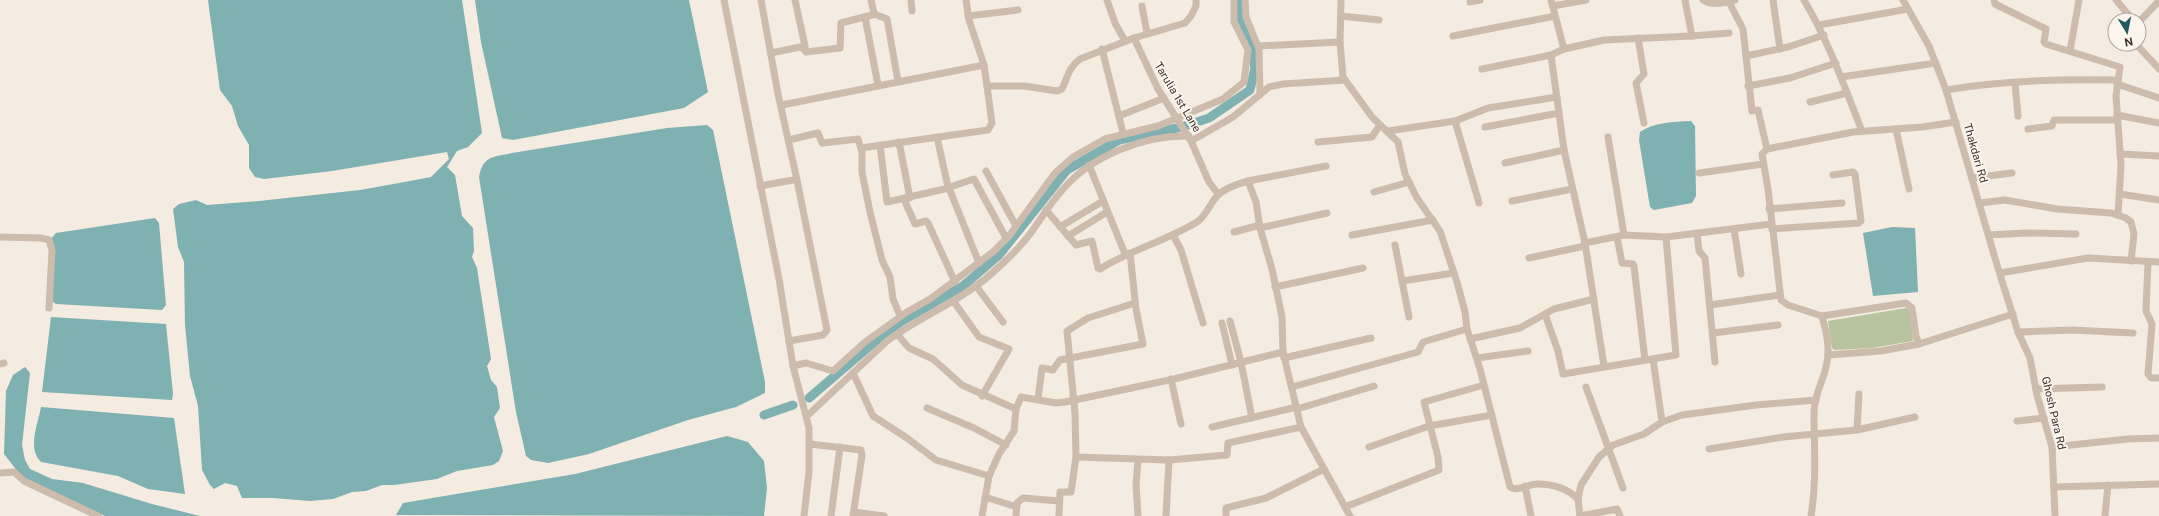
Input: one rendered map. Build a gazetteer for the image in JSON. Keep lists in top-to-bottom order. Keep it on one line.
{"streets":{"street":["Tarulia 1st Lane","Thakdari Rd","Ghosh Para Rd"]},"crossings":[["Thakdari Rd","Ghosh Para Rd"]],"north":"bottom"}
